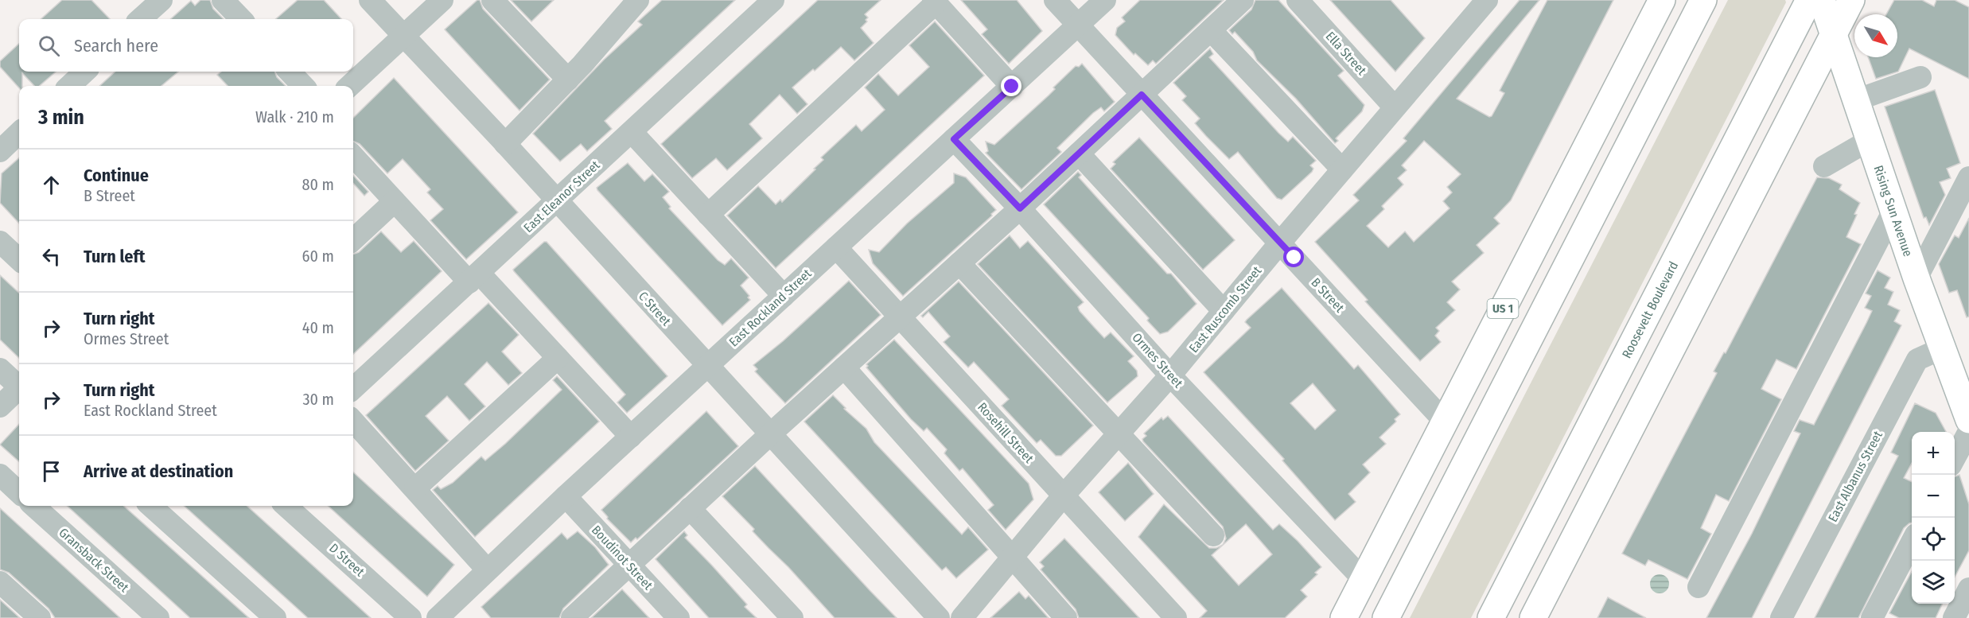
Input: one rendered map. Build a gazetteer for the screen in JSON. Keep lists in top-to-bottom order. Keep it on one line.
{"streets":{"main road":["Rising Sun Avenue","US 1","Roosevelt Boulevard"],"street":["Ella Street","East Eleanor Street","B Street","East Rockland Street","C Street","East Ruscomb Street","Ormes Street","Rosehill Street","East Albanus Street","Boudinot Street","Gransback Street","D Street"]},"crossings":[["Ella Street","East Ruscomb Street"],["East Eleanor Street","C Street"],["Rising Sun Avenue","East Albanus Street"],["B Street","East Rockland Street"],["B Street","US 1"],["B Street","East Ruscomb Street"],["East Rockland Street","C Street"],["East Rockland Street","Ormes Street"],["East Rockland Street","Rosehill Street"],["East Rockland Street","Boudinot Street"],["US 1","Ormes Street"],["East Ruscomb Street","Ormes Street"],["East Ruscomb Street","Rosehill Street"]],"north":"bottom right","page":{"search":"Search here","heading":["3 min","Walk · 210 m"],"list":[["Continue","B Street","80 m"],["Turn left","60 m"],["Turn right","Ormes Street","40 m"],["Turn right","East Rockland Street","30 m"],"Arrive at destination"],"map_buttons":["+","−"]}}
